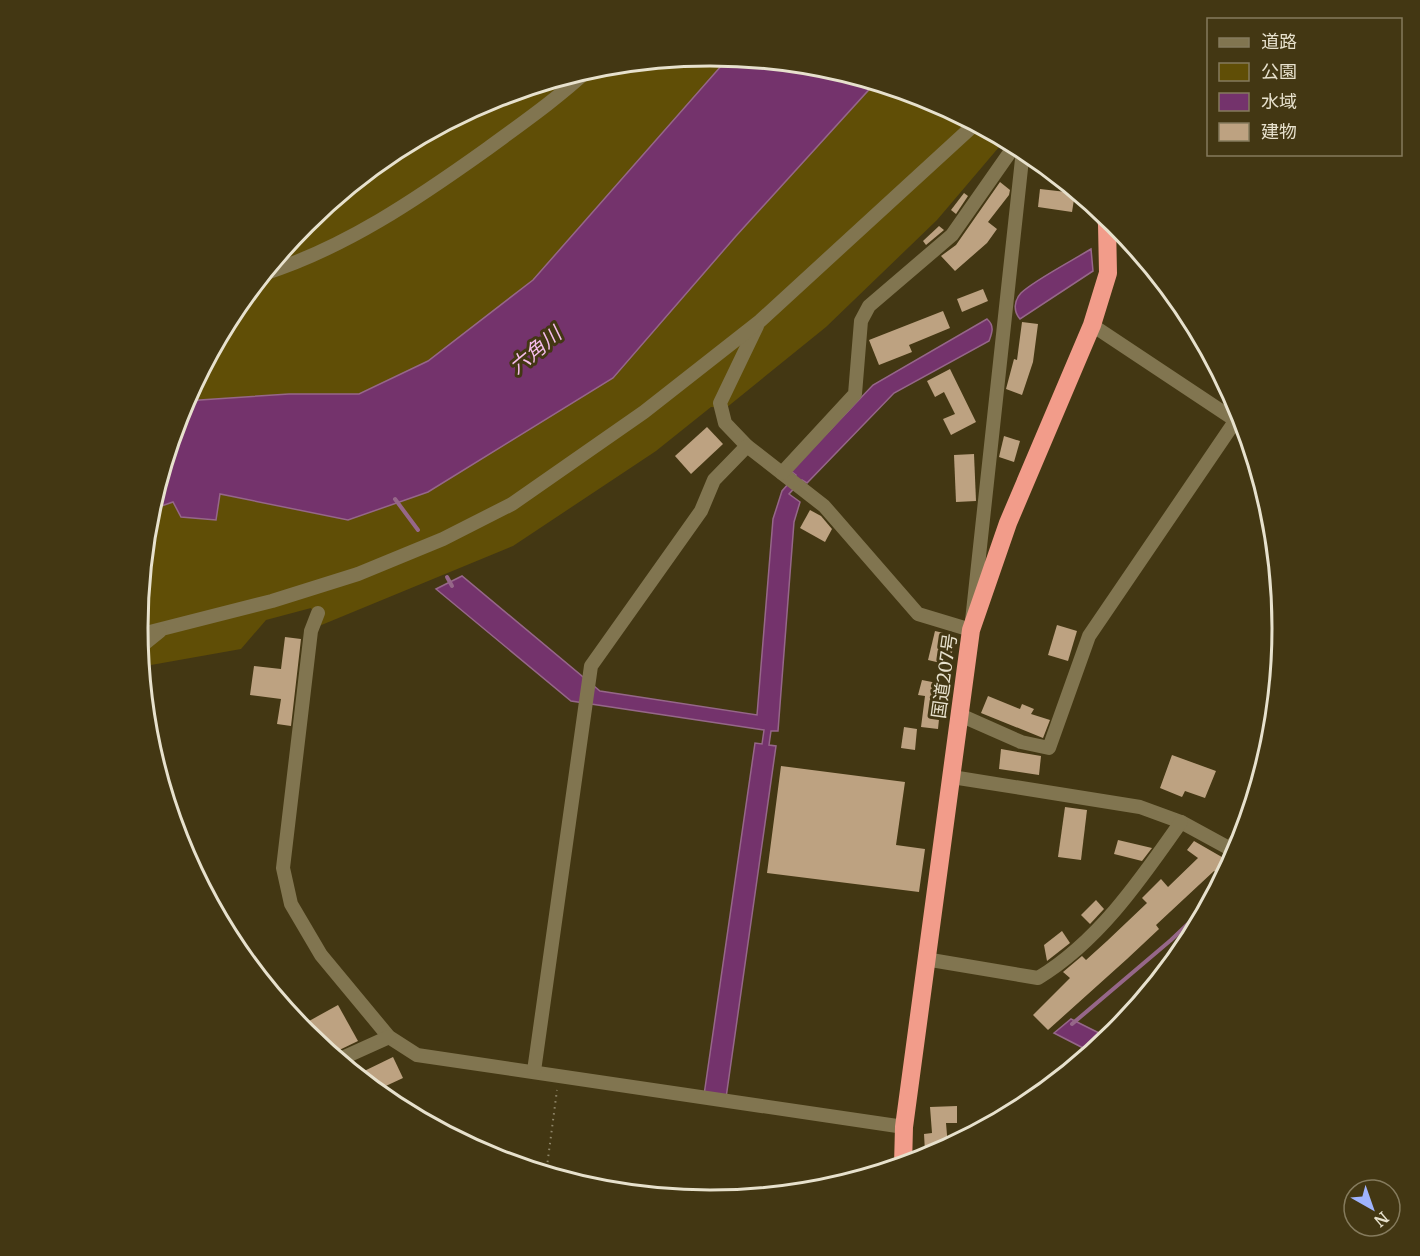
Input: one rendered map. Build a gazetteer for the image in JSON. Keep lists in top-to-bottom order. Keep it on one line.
{"streets":{"highway":["国道207号"]},"water":["六角川"],"legend":["道路","公園","水域","建物"],"north":"bottom right"}
